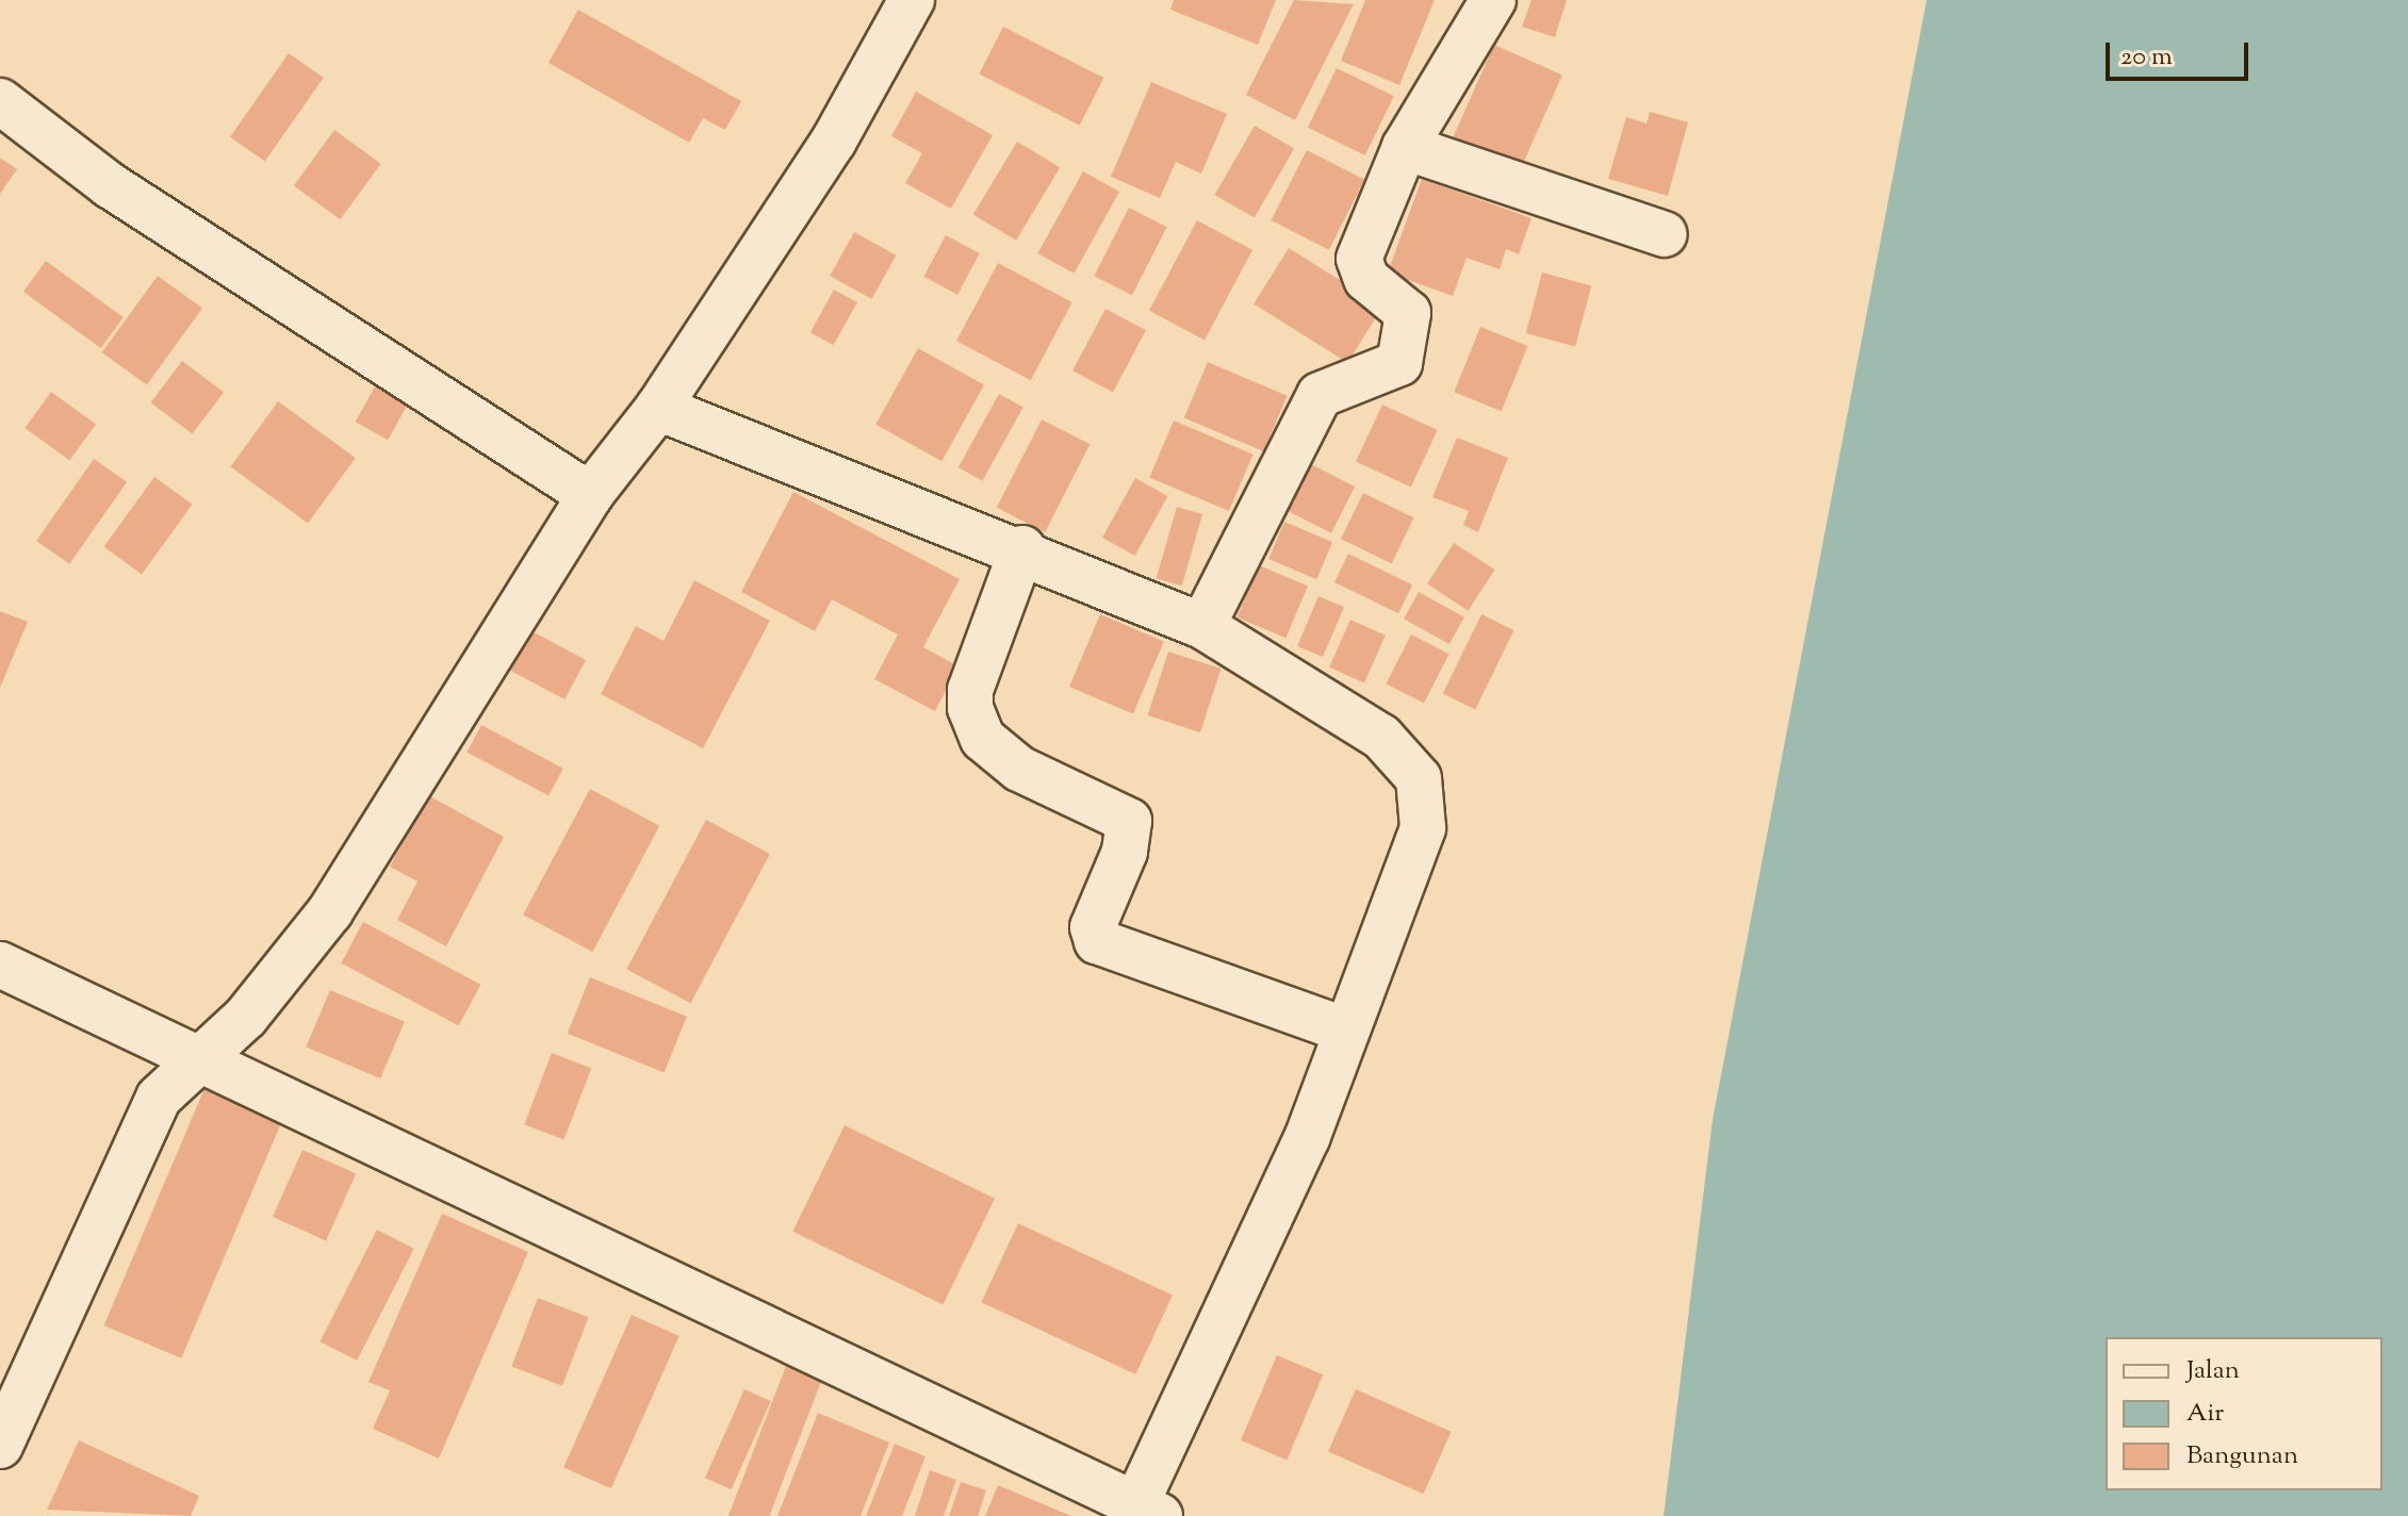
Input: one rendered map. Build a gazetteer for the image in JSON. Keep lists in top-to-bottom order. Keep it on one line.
{"legend":["Jalan","Air","Bangunan"],"scale_bar":"20 m"}
